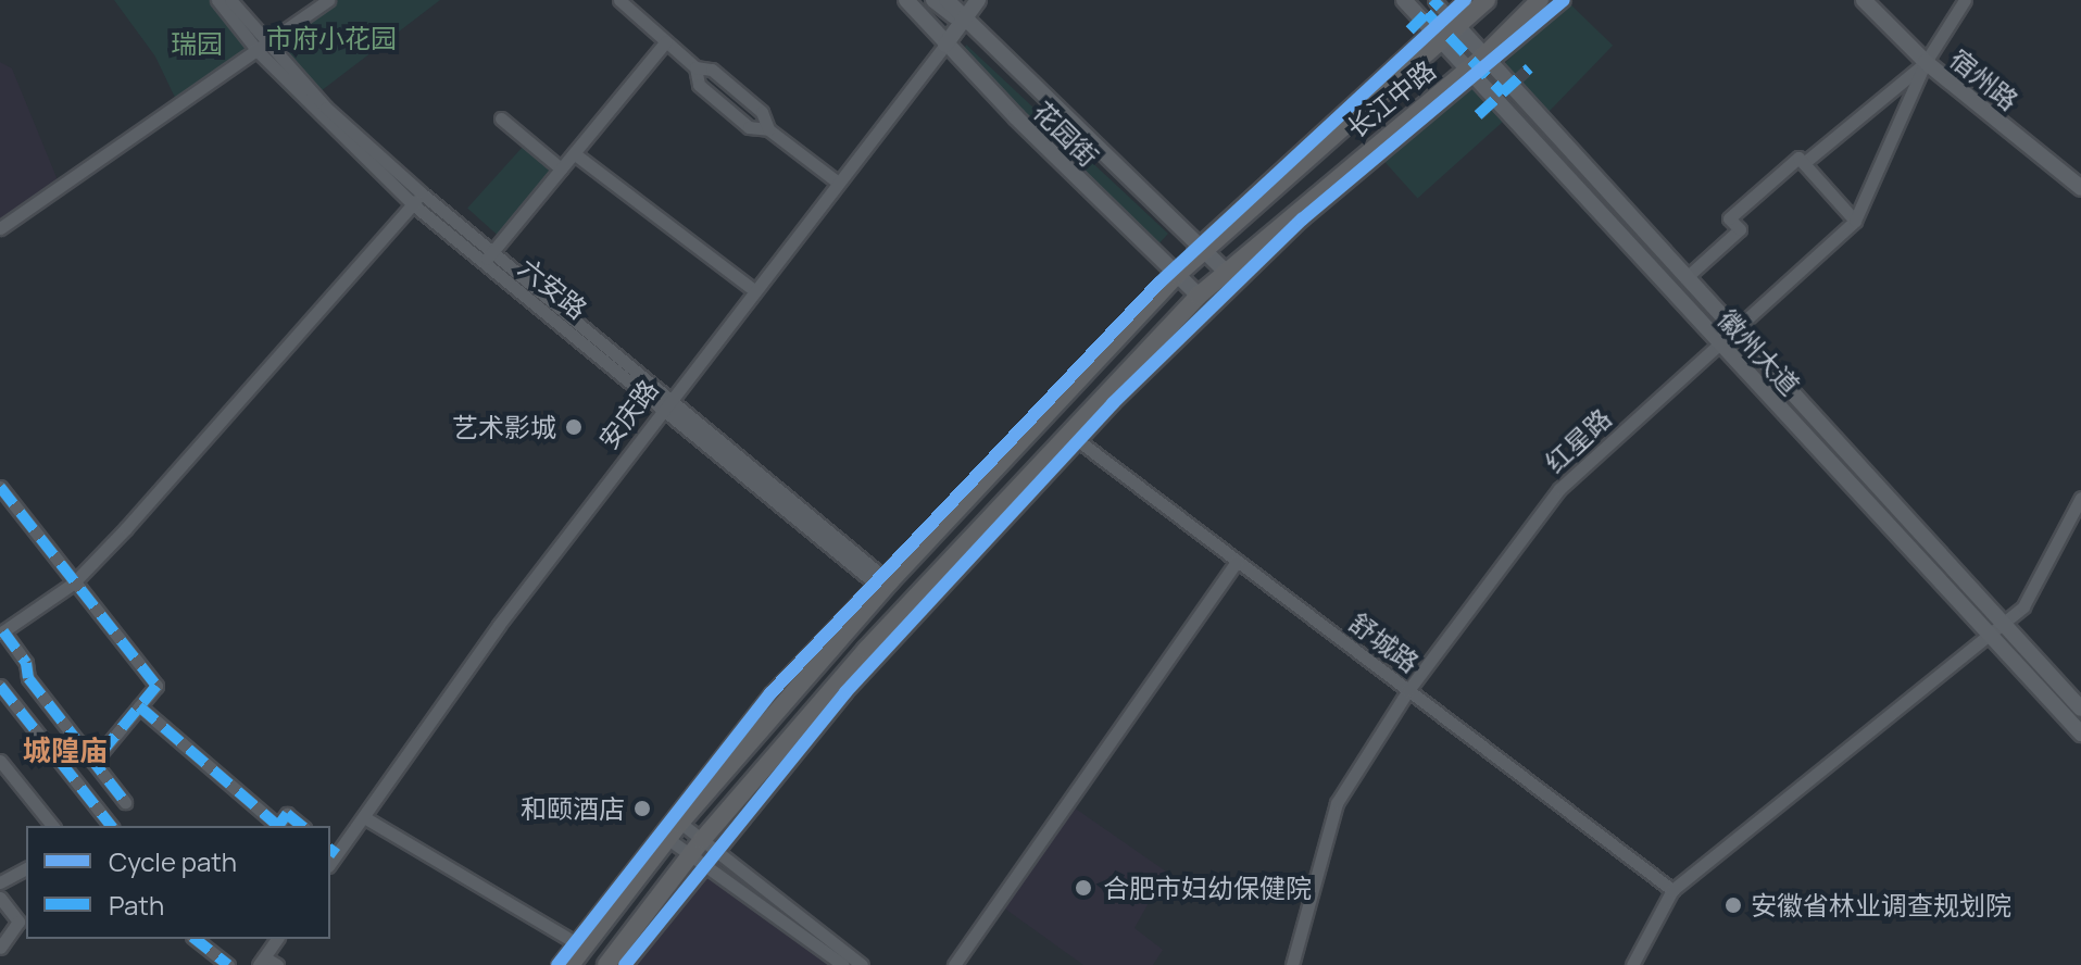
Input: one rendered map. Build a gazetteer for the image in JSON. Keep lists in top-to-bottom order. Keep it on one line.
{"streets":{"highway":["长江中路"],"main road":["宿州路","花园街","徽州大道","安庆路"],"street":["六安路","红星路","舒城路"]},"crossings":[["宿州路","红星路"],["长江中路","花园街"],["长江中路","六安路"],["长江中路","徽州大道"],["长江中路","舒城路"],["花园街","安庆路"],["六安路","安庆路"],["徽州大道","红星路"],["红星路","舒城路"]],"districts":["城隍庙"],"parks":["市府小花园","瑞园"],"places":["艺术影城","和颐酒店","合肥市妇幼保健院","安徽省林业调查规划院"],"legend":["Cycle path","Path"]}
